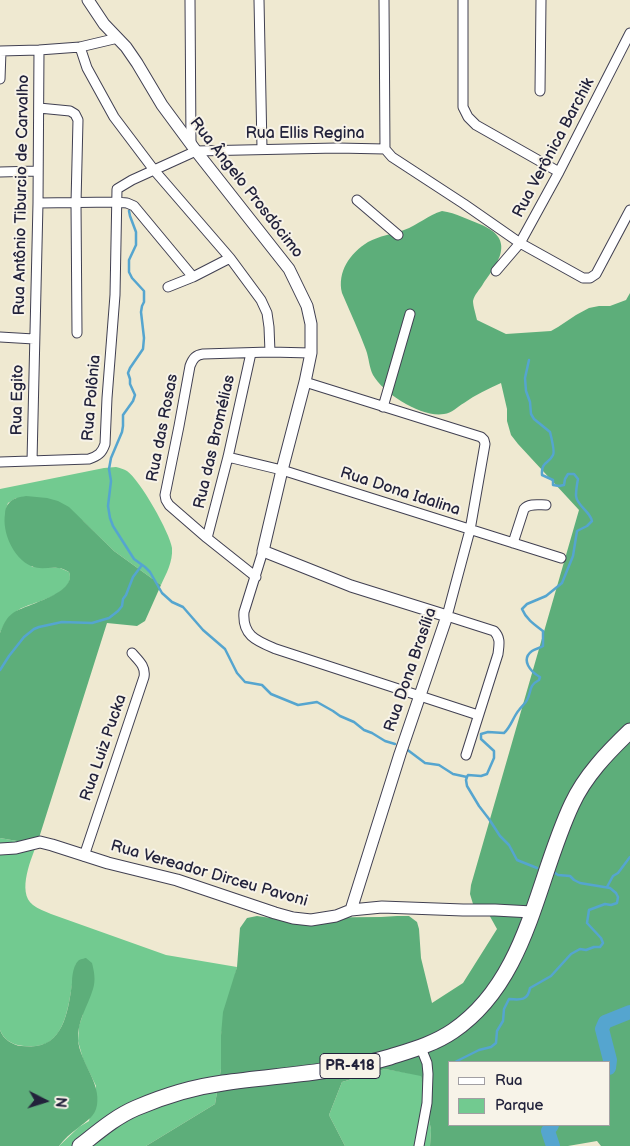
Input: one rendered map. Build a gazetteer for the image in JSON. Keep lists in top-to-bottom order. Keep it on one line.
{"streets":{"highway":["PR-418"],"street":["Rua Ellis Regina","Rua Verônica Barchik","Rua Ângelo Prosdócimo","Rua Antônio Tiburcio de Carvalho","Rua Polônia","Rua Egito","Rua das Rosas","Rua das Bromélias","Rua Dona Idalina","Rua Dona Brasília","Rua Luiz Pucka","Rua Vereador Dirceu Pavoni"]},"crossings":[["Rua Ellis Regina","Rua Ângelo Prosdócimo"],["Rua Ângelo Prosdócimo","Rua Dona Idalina"],["Rua Ângelo Prosdócimo","Rua Dona Brasília"],["Rua Antônio Tiburcio de Carvalho","Rua Egito"],["Rua Polônia","Rua Egito"],["Rua das Rosas","Rua das Bromélias"],["Rua das Bromélias","Rua Dona Idalina"],["Rua Dona Idalina","Rua Dona Brasília"],["Rua Dona Brasília","Rua Vereador Dirceu Pavoni"],["Rua Luiz Pucka","Rua Vereador Dirceu Pavoni"],["Rua Vereador Dirceu Pavoni","PR-418"]],"legend":["Rua","Parque"],"north":"right"}
